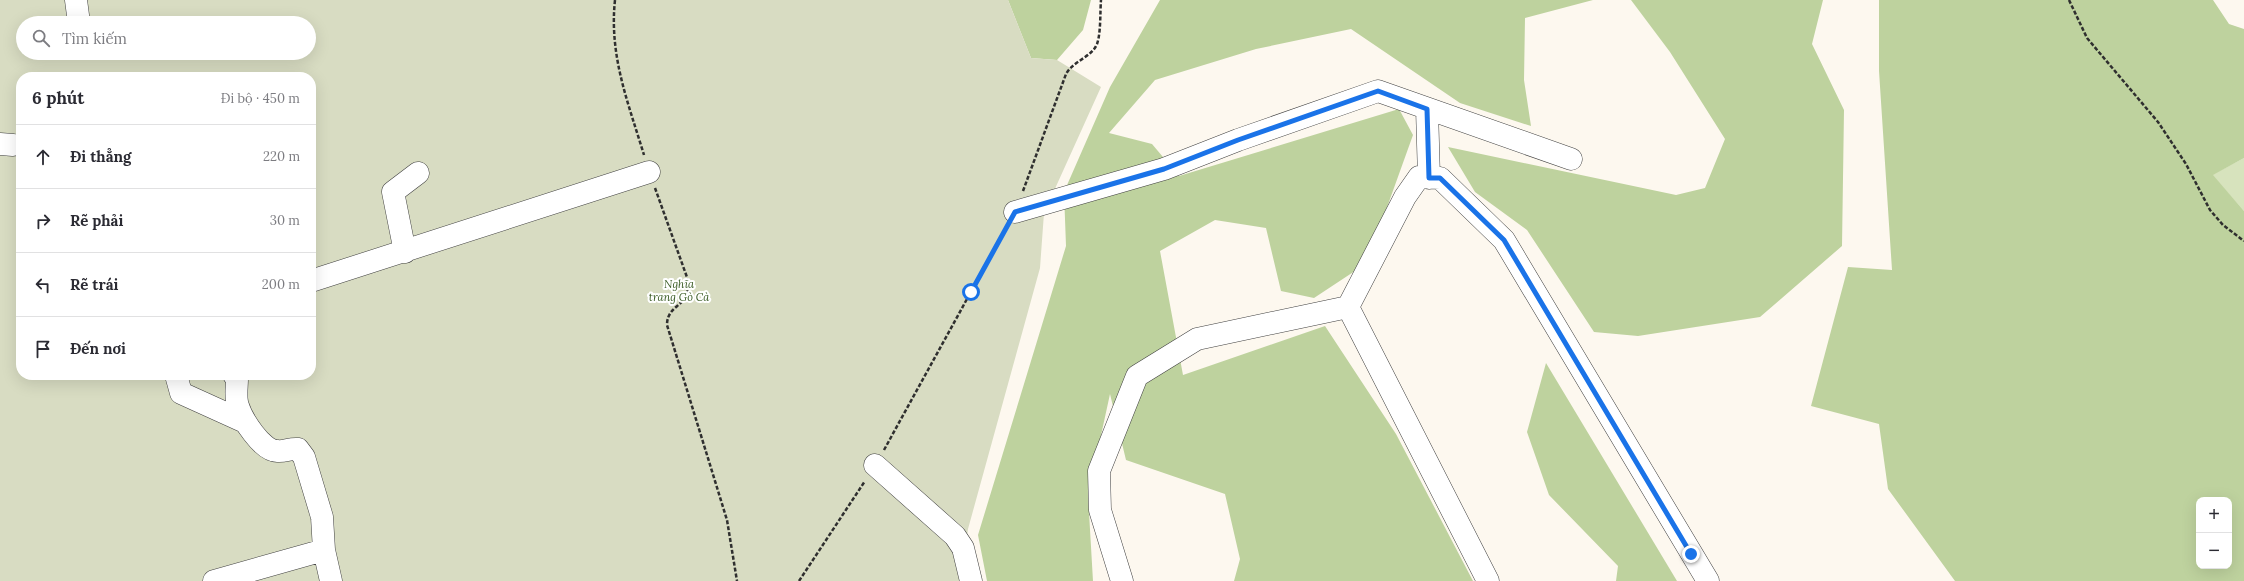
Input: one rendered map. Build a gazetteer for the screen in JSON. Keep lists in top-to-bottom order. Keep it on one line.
{"parks":["Nghĩa trang Gò Cà"],"page":{"search":"Tìm kiếm","heading":["6 phút","Đi bộ · 450 m"],"list":[["Đi thẳng","220 m"],["Rẽ phải","30 m"],["Rẽ trái","200 m"],"Đến nơi"],"map_buttons":["+","−"]}}
